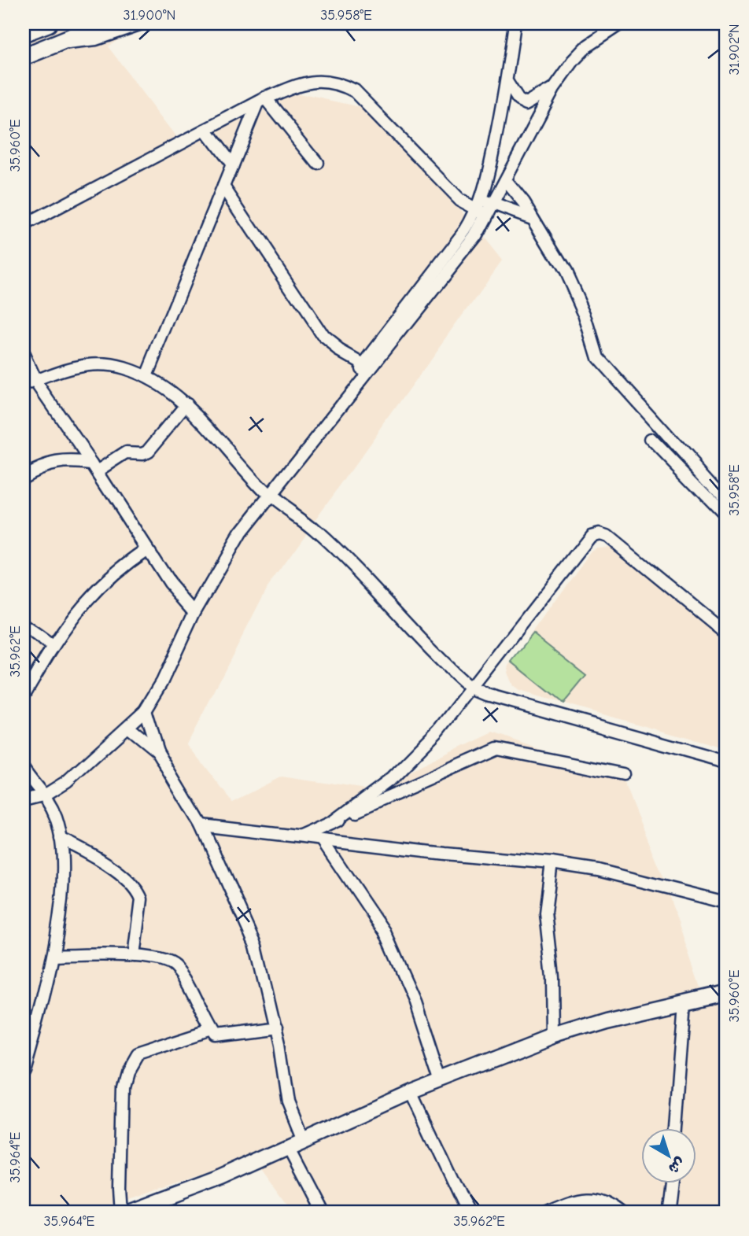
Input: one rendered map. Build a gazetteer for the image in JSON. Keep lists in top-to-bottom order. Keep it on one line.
{"north":"bottom right","coordinates":["31.900°N","35.958°E","31.902°N","35.960°E","35.962°E","35.964°E"]}
